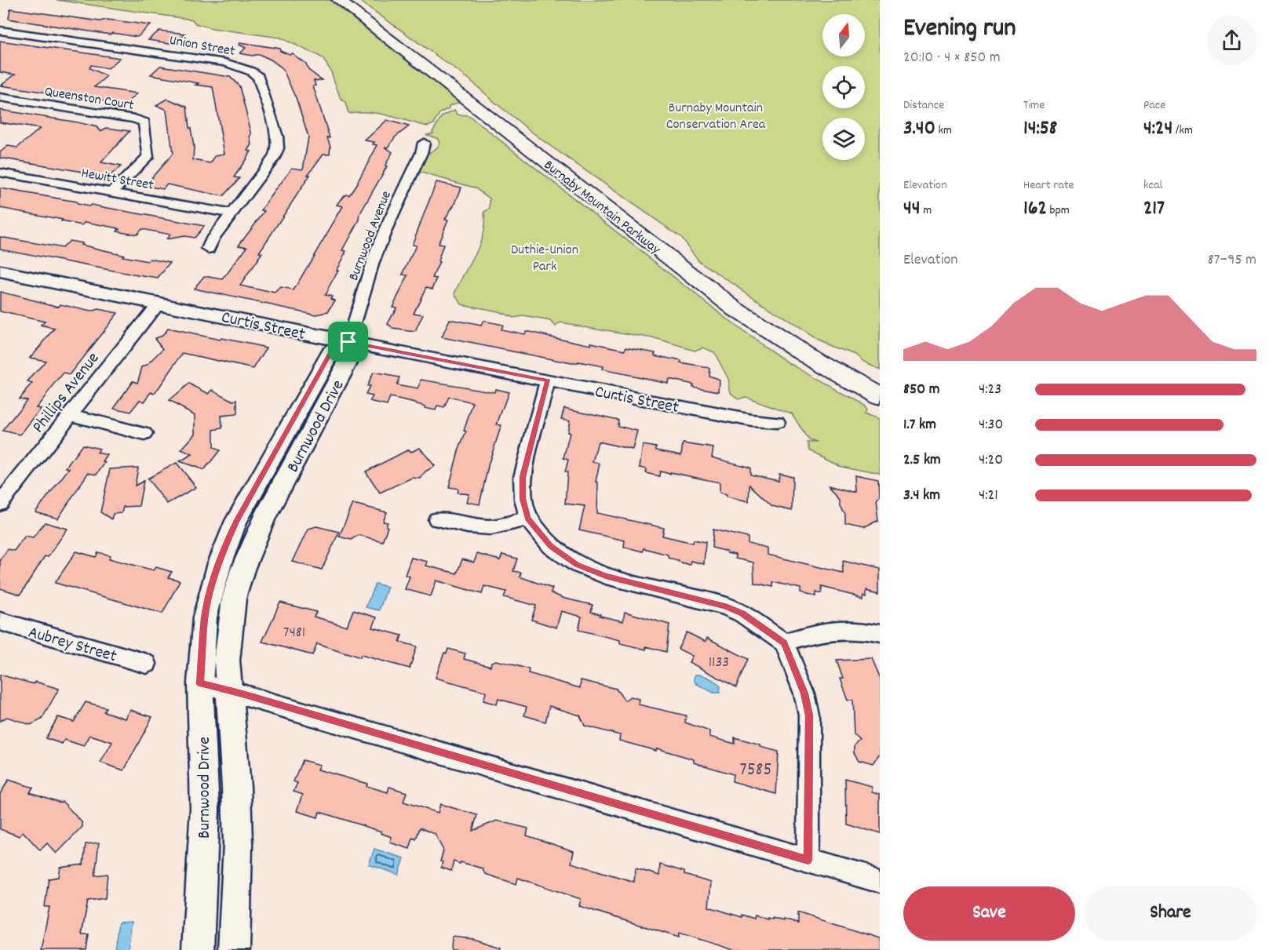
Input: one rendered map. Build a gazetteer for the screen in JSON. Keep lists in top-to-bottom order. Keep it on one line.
{"streets":{"main road":["Burnaby Mountain Parkway"],"street":["Union Street","Queenston Court","Hewitt Street","Burnwood Avenue","Curtis Street","Phillips Avenue","Burnwood Drive","Aubrey Street"]},"crossings":[["Union Street","Hewitt Street"],["Queenston Court","Hewitt Street"],["Burnwood Avenue","Curtis Street"],["Burnwood Avenue","Burnwood Drive"],["Curtis Street","Phillips Avenue"],["Curtis Street","Burnwood Drive"]],"parks":["Burnaby Mountain Conservation Area","Duthie-Union Park"],"house_numbers":["7481","1133","7585"],"north":"top","page":{"heading":["Evening run","20:10 · 4 × 850 m"],"stats":[["Distance","3.40 km"],["Time","14:58"],["Pace","4:24 /km"],["Elevation","44 m"],["Heart rate","162 bpm"],["kcal","217"]],"chart":["Elevation","87–95 m"],"list":[{"name":"850 m","note":"4:23"},{"name":"1.7 km","note":"4:30"},{"name":"2.5 km","note":"4:20"},{"name":"3.4 km","note":"4:21"}],"buttons":["Save","Share"]}}
